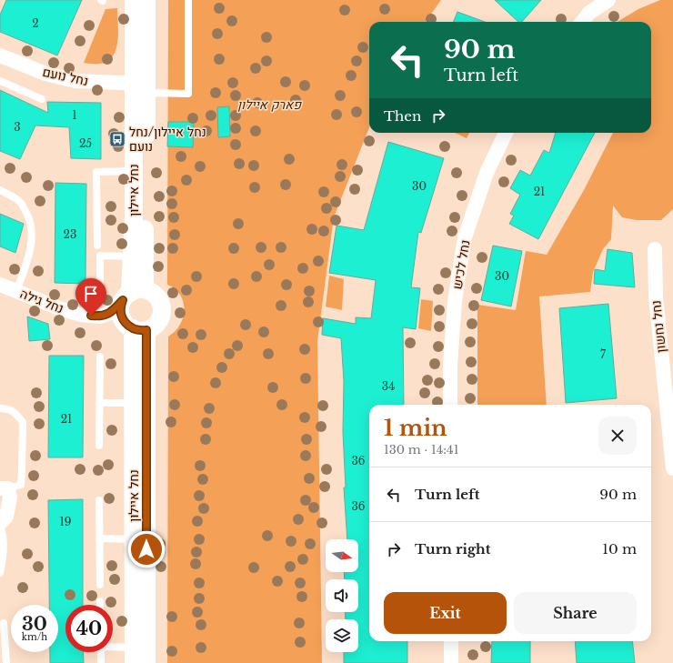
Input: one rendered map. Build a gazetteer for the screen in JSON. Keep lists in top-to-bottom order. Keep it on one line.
{"streets":{"street":["נחל נועם","נחל איילון","נחל לכיש","נחל גילה","נחל נחשון"]},"crossings":[["נחל נועם","נחל איילון"],["נחל איילון","נחל גילה"]],"parks":["פארק איילון"],"places":{"bus stop":["נחל איילון/נחל נועם"]},"house_numbers":["2","1","3","25","30","21","23","30","7","34","21","36","36","19"],"north":"right","page":{"turn":["90 m","Turn left"],"then":"Then","heading":["1 min","130 m · 14:41"],"list":[{"name":"Turn left","value":"90 m"},{"name":"Turn right","value":"10 m"}],"buttons":["Exit","Share"],"speed":"30 km/h","limit":"40"}}
